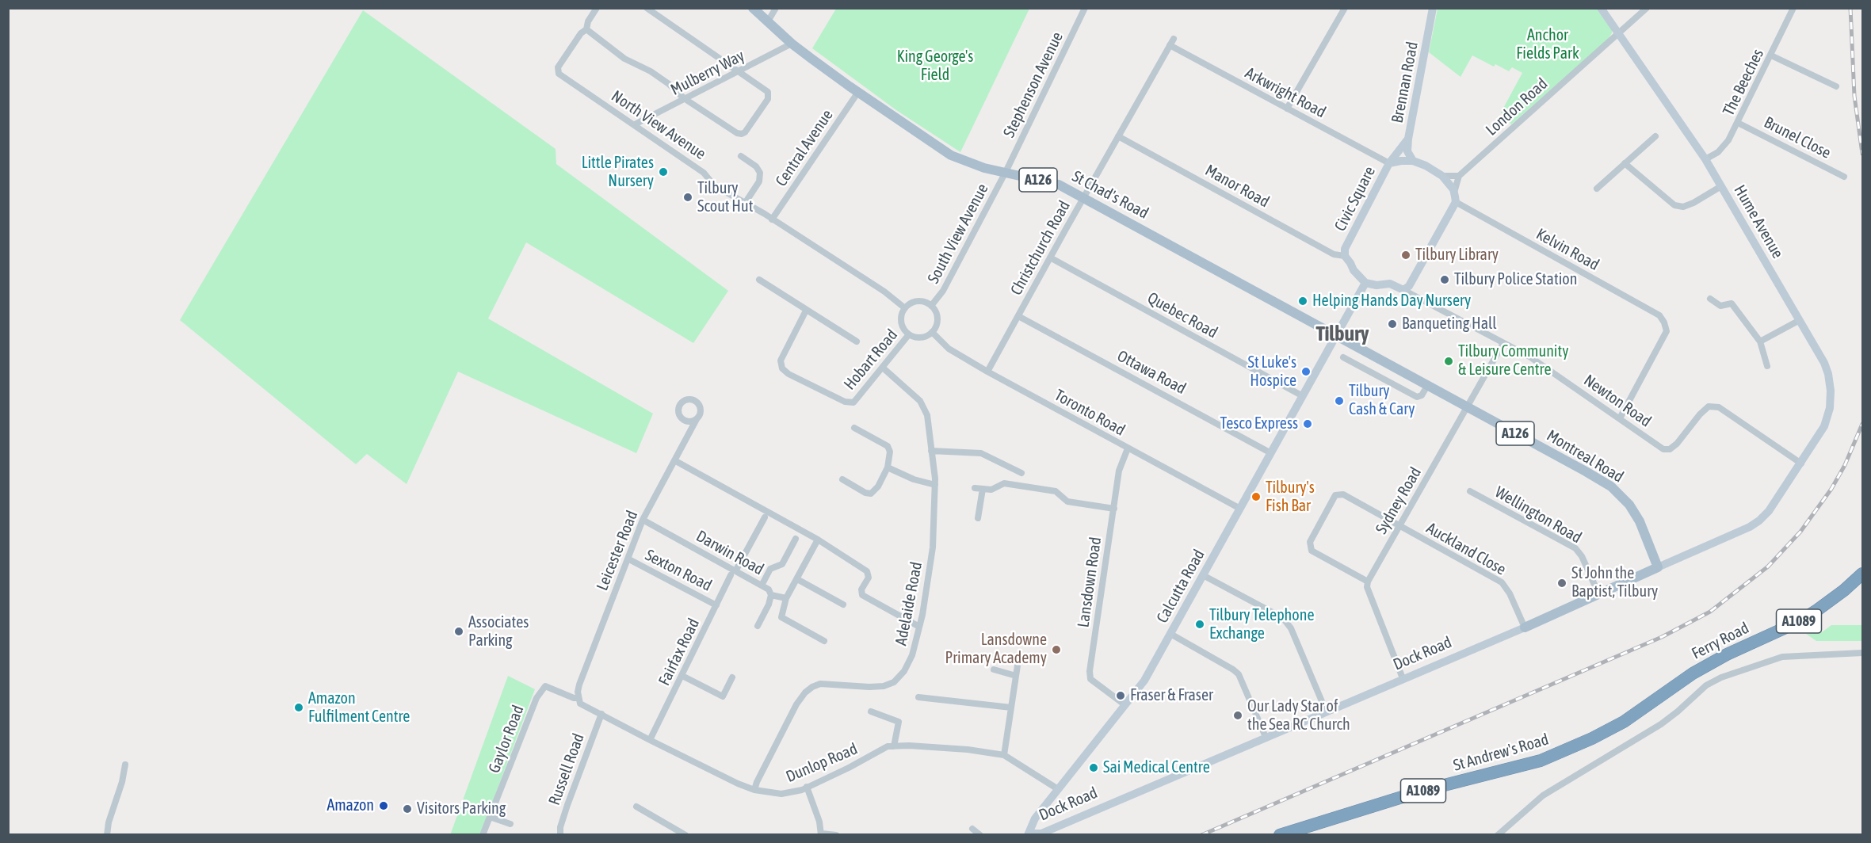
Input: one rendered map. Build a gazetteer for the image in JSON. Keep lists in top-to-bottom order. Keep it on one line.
{"streets":{"highway":["A1089","Ferry Road","St Andrew's Road"],"main road":["A126","St Chad's Road","Montreal Road","Dock Road"],"street":["Mulberry Way","Brennan Road","The Beeches","Stephenson Avenue","Arkwright Road","London Road","North View Avenue","Brunel Close","Central Avenue","Manor Road","Civic Square","Hume Avenue","South View Avenue","Christchurch Road","Kelvin Road","Quebec Road","Hobart Road","Ottawa Road","Newton Road","Toronto Road","Sydney Road","Wellington Road","Auckland Close","Leicester Road","Darwin Road","Sexton Road","Lansdown Road","Calcutta Road","Adelaide Road","Fairfax Road","Gaylor Road","Dunlop Road","Russell Road"]},"crossings":[["Mulberry Way","North View Avenue"],["Mulberry Way","St Chad's Road"],["Brennan Road","Civic Square"],["The Beeches","Brunel Close"],["The Beeches","Hume Avenue"],["Stephenson Avenue","St Chad's Road"],["Stephenson Avenue","South View Avenue"],["Arkwright Road","Civic Square"],["Arkwright Road","Christchurch Road"],["London Road","Hume Avenue"],["North View Avenue","Central Avenue"],["North View Avenue","South View Avenue"],["North View Avenue","Hobart Road"],["North View Avenue","Toronto Road"],["Central Avenue","St Chad's Road"],["Manor Road","Civic Square"],["Manor Road","Christchurch Road"],["St Chad's Road","South View Avenue"],["St Chad's Road","Christchurch Road"],["St Chad's Road","Montreal Road"],["St Chad's Road","Calcutta Road"],["Hume Avenue","Newton Road"],["Hume Avenue","Dock Road"],["South View Avenue","Hobart Road"],["South View Avenue","Toronto Road"],["Christchurch Road","Quebec Road"],["Christchurch Road","Ottawa Road"],["Christchurch Road","Toronto Road"],["Kelvin Road","Newton Road"],["Quebec Road","Calcutta Road"],["Hobart Road","Toronto Road"],["Hobart Road","Adelaide Road"],["Ottawa Road","Calcutta Road"],["Newton Road","Sydney Road"],["Newton Road","Dock Road"],["Toronto Road","Lansdown Road"],["Toronto Road","Calcutta Road"],["Montreal Road","Sydney Road"],["Montreal Road","Calcutta Road"],["Montreal Road","Dock Road"],["Sydney Road","Auckland Close"],["Wellington Road","Dock Road"],["Auckland Close","Dock Road"],["Leicester Road","Darwin Road"],["Leicester Road","Sexton Road"],["Leicester Road","Gaylor Road"],["Leicester Road","Dunlop Road"],["Darwin Road","Fairfax Road"],["Sexton Road","Fairfax Road"],["Lansdown Road","Calcutta Road"],["Calcutta Road","Dock Road"],["Calcutta Road","Dunlop Road"],["Adelaide Road","Dunlop Road"],["Ferry Road","St Andrew's Road"],["Fairfax Road","Dunlop Road"],["Gaylor Road","Dunlop Road"],["Dunlop Road","Russell Road"]],"districts":["Tilbury"],"parks":["Anchor Fields Park","King George's Field"],"places":["Little Pirates Nursery","Tilbury Scout Hut","Tilbury Library","Tilbury Police Station","Helping Hands Day Nursery","Banqueting Hall","Tilbury Community & Leisure Centre","St Luke's Hospice","Tilbury Cash & Cary","Tesco Express","Tilbury's Fish Bar","St John the Baptist, Tilbury","Tilbury Telephone Exchange","Associates Parking","Lansdowne Primary Academy","Fraser & Fraser","Amazon Fulfilment Centre","Our Lady Star of the Sea RC Church","Sai Medical Centre","Amazon","Visitors Parking"]}
